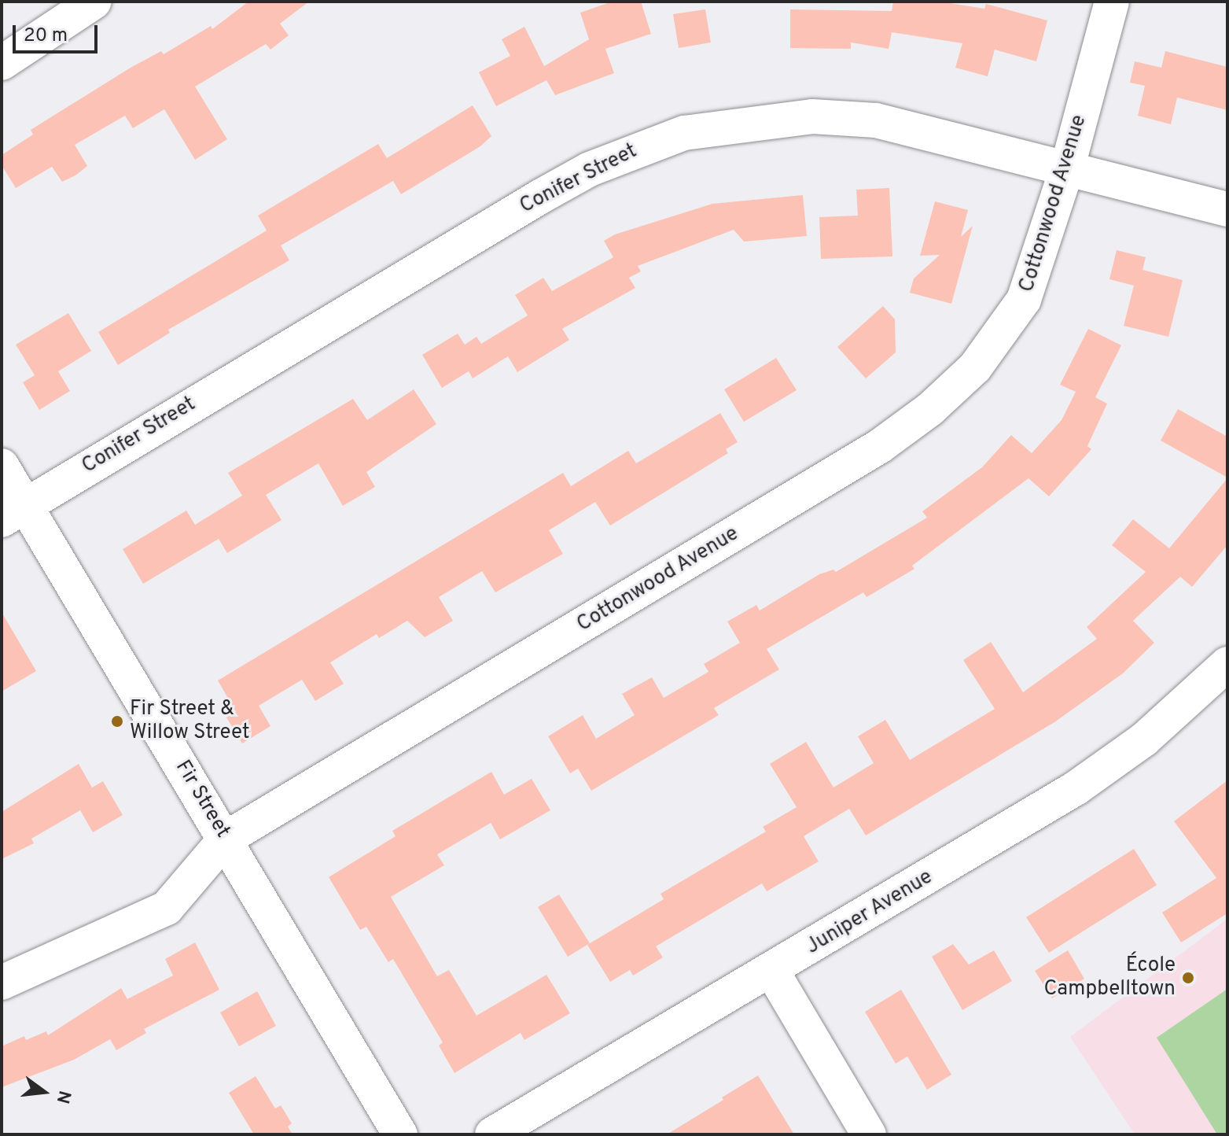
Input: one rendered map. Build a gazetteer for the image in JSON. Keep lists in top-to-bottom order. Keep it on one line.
{"streets":{"street":["Conifer Street","Cottonwood Avenue","Fir Street","Juniper Avenue"]},"crossings":[["Conifer Street","Cottonwood Avenue"],["Conifer Street","Fir Street"],["Cottonwood Avenue","Fir Street"]],"places":["Fir Street & Willow Street","École Campbelltown"],"scale_bar":"20 m","north":"right"}
